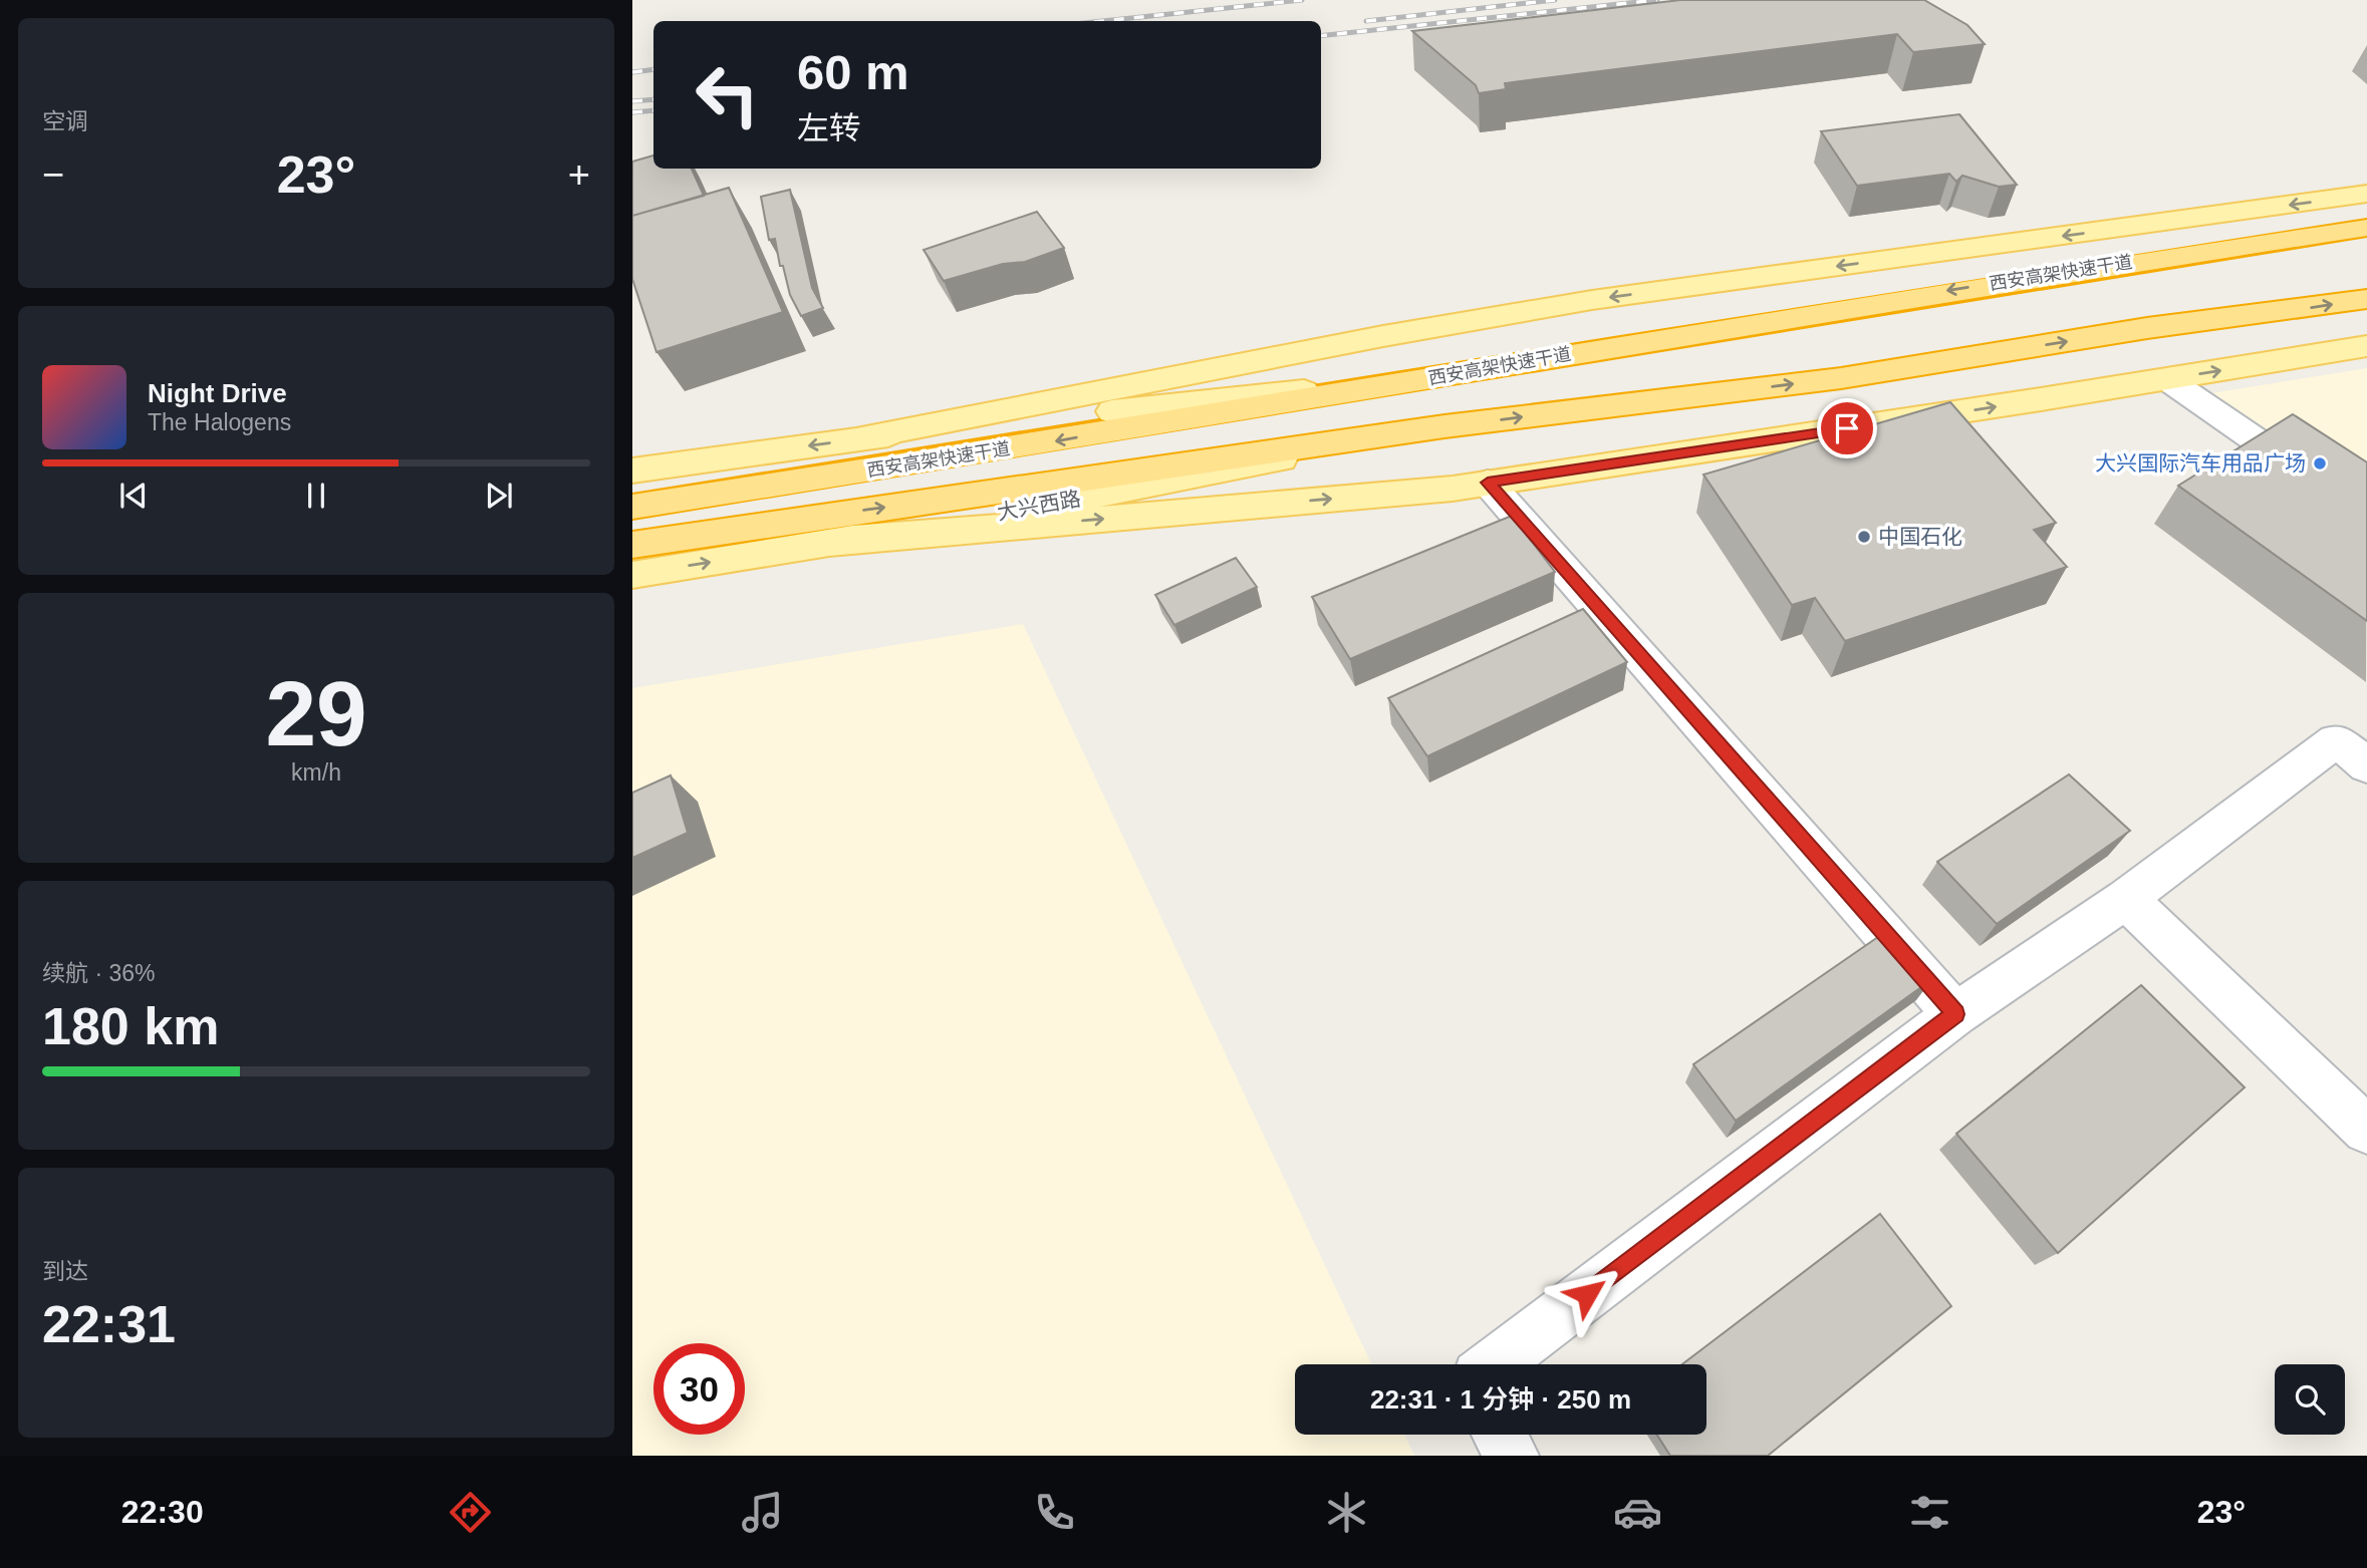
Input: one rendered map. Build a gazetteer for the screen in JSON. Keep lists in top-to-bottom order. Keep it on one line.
{"streets":{"highway":["西安高架快速干道"],"main road":["大兴西路"]},"crossings":[["西安高架快速干道","大兴西路"]],"places":["大兴国际汽车用品广场","中国石化"],"page":{"tile":["空调",["29","km/h"],["续航 · 36%","180 km"],["到达","22:31"]],"turn":["60 m","左转"],"heat":["−","23°","+"],"song":["Night Drive","The Halogens"],"limit":"30","trip":"22:31 · 1 分钟 · 250 m","tabs":["22:30","23°"]}}
